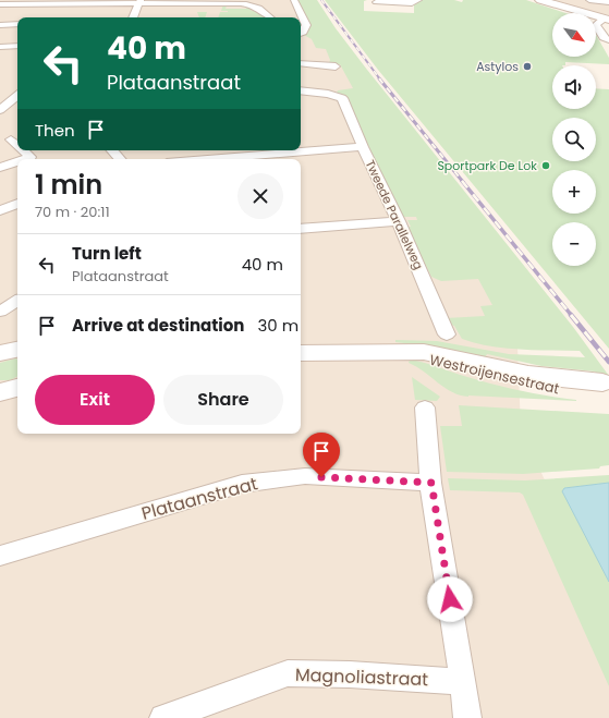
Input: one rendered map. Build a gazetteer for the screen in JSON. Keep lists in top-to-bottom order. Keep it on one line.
{"streets":{"main road":["Westroijensestraat"],"street":["Tweede Parallelweg","Plataanstraat","Magnoliastraat"]},"places":["Astylos","Sportpark De Lok"],"north":"bottom right","page":{"map_buttons":["+","−"],"turn":["40 m","Plataanstraat"],"then":"Then","heading":["1 min","70 m · 20:11"],"list":[{"name":"Turn left","note":"Plataanstraat","value":"40 m"},{"name":"Arrive at destination","value":"30 m"}],"buttons":["Exit","Share"]}}
